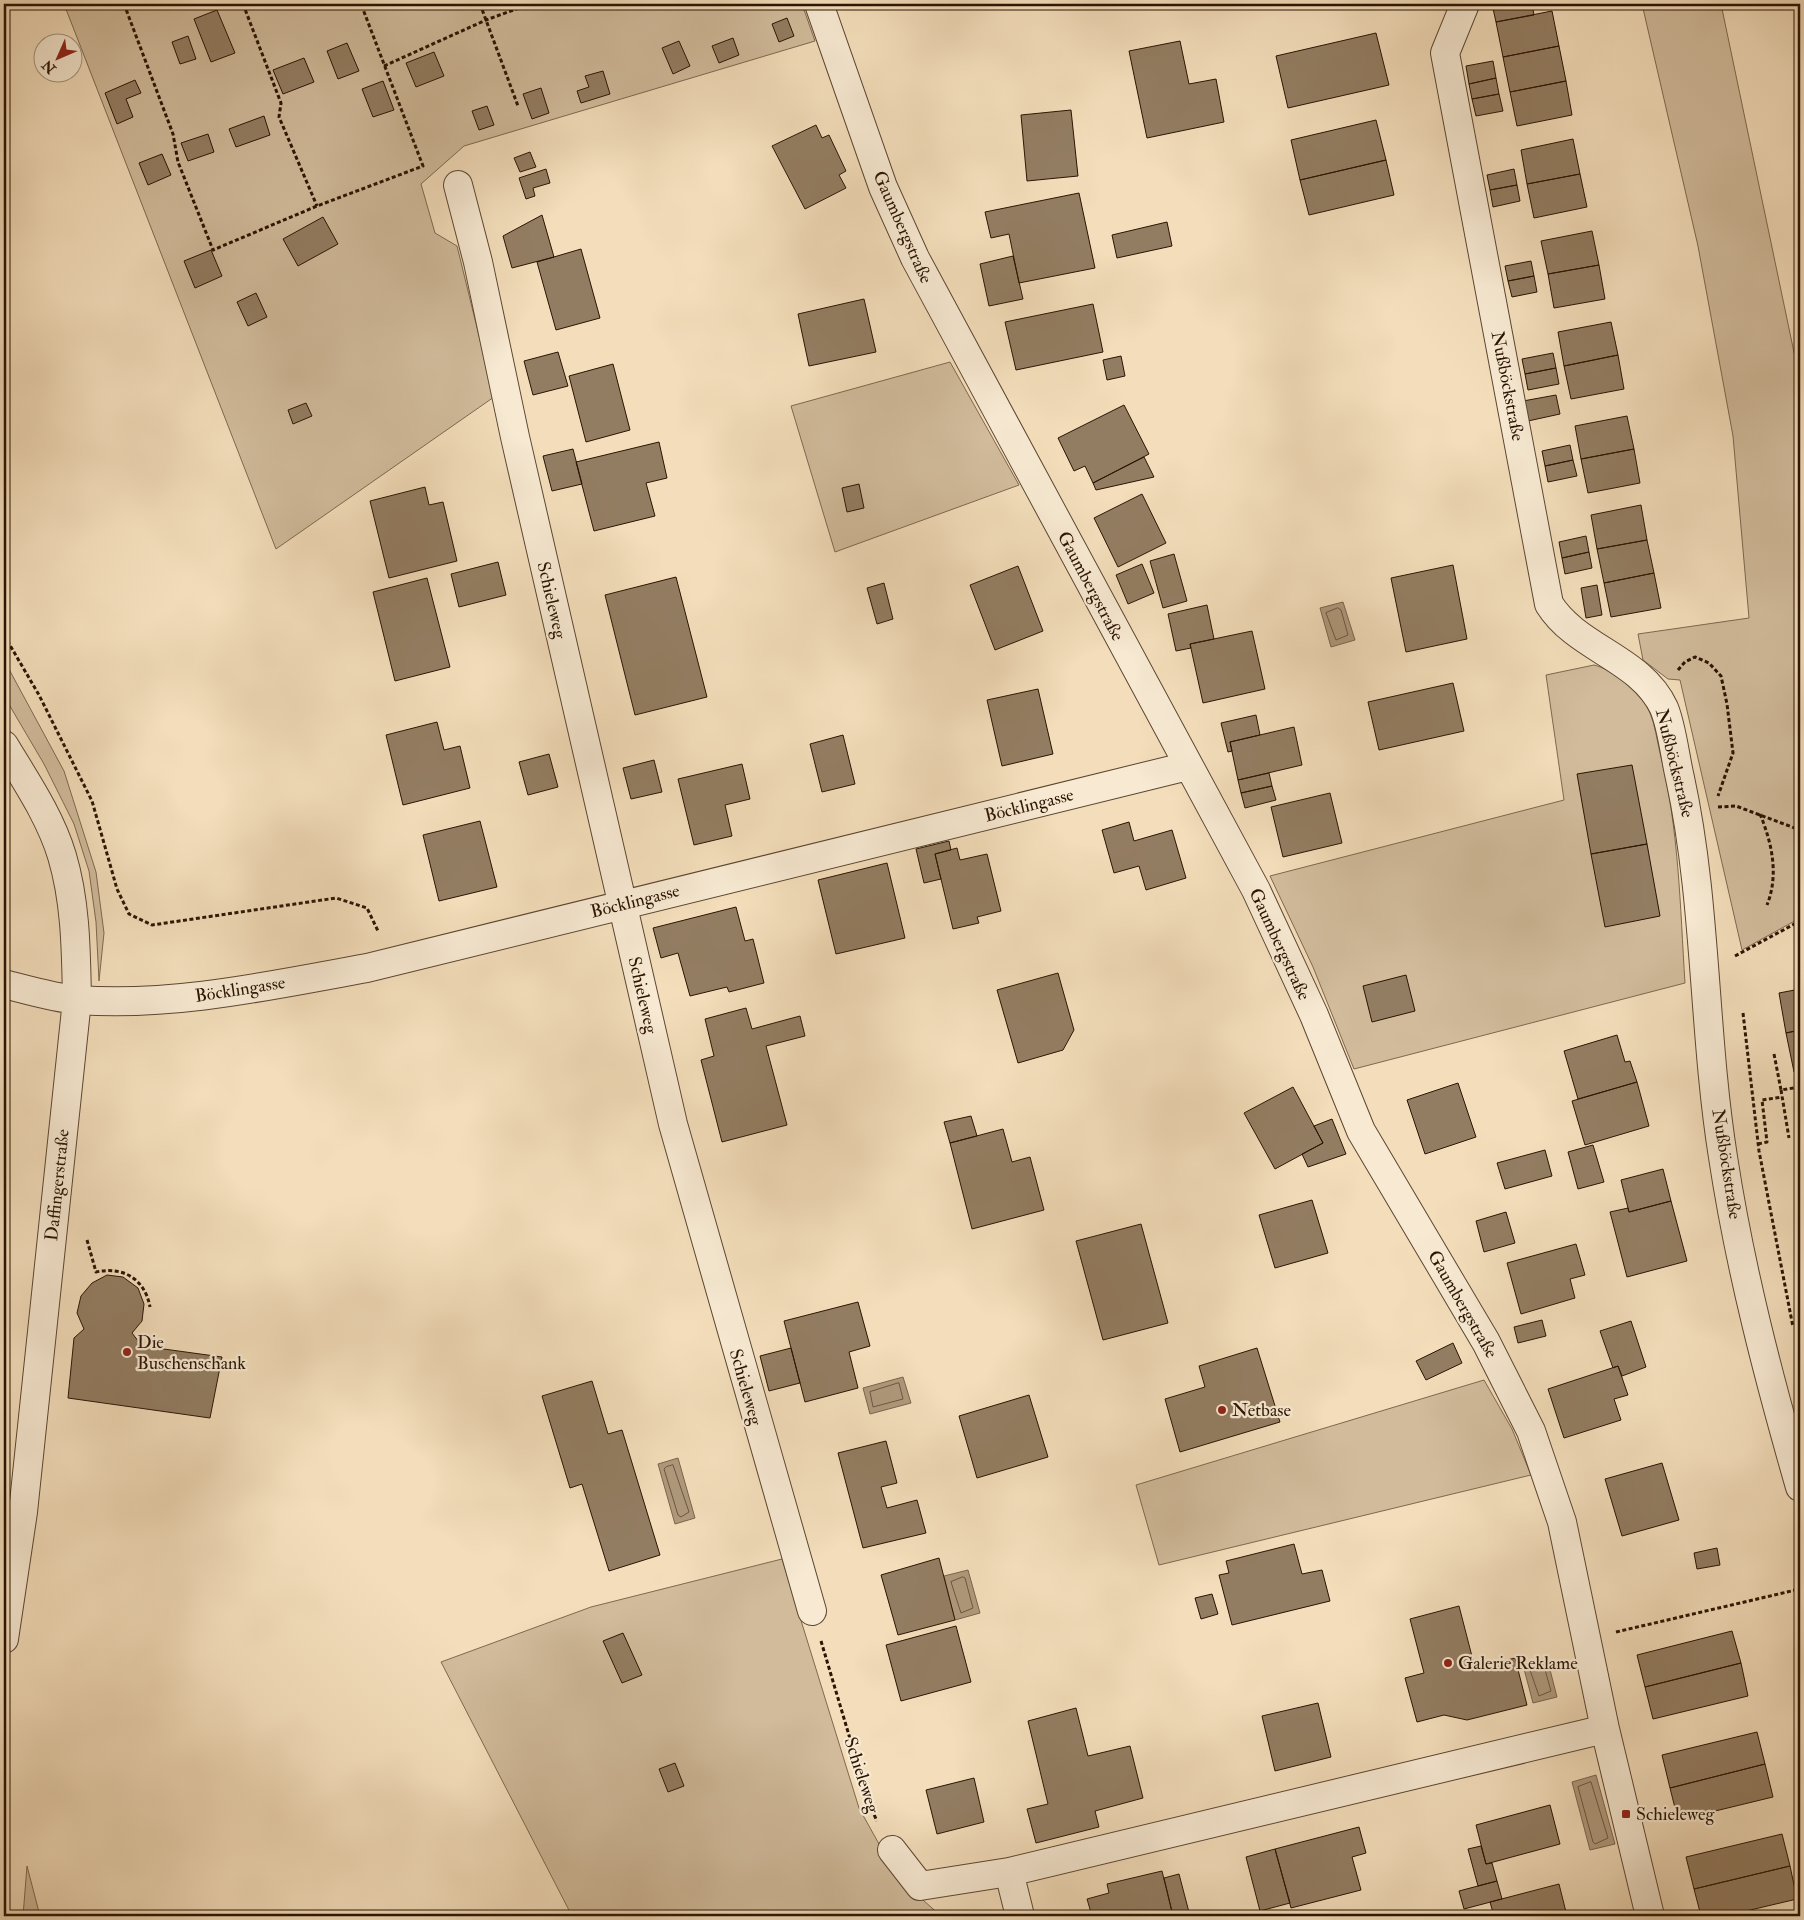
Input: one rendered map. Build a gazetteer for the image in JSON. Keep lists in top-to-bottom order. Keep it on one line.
{"streets":{"street":["Gaumbergstraße","Nußböckstraße","Schieleweg","Böcklingasse","Daffingerstraße"]},"crossings":[["Gaumbergstraße","Böcklingasse"],["Schieleweg","Böcklingasse"],["Böcklingasse","Daffingerstraße"]],"places":{"other":["Die Buschenschank","Netbase","Galerie Reklame"],"transit":["Schieleweg"]},"north":"bottom left"}
